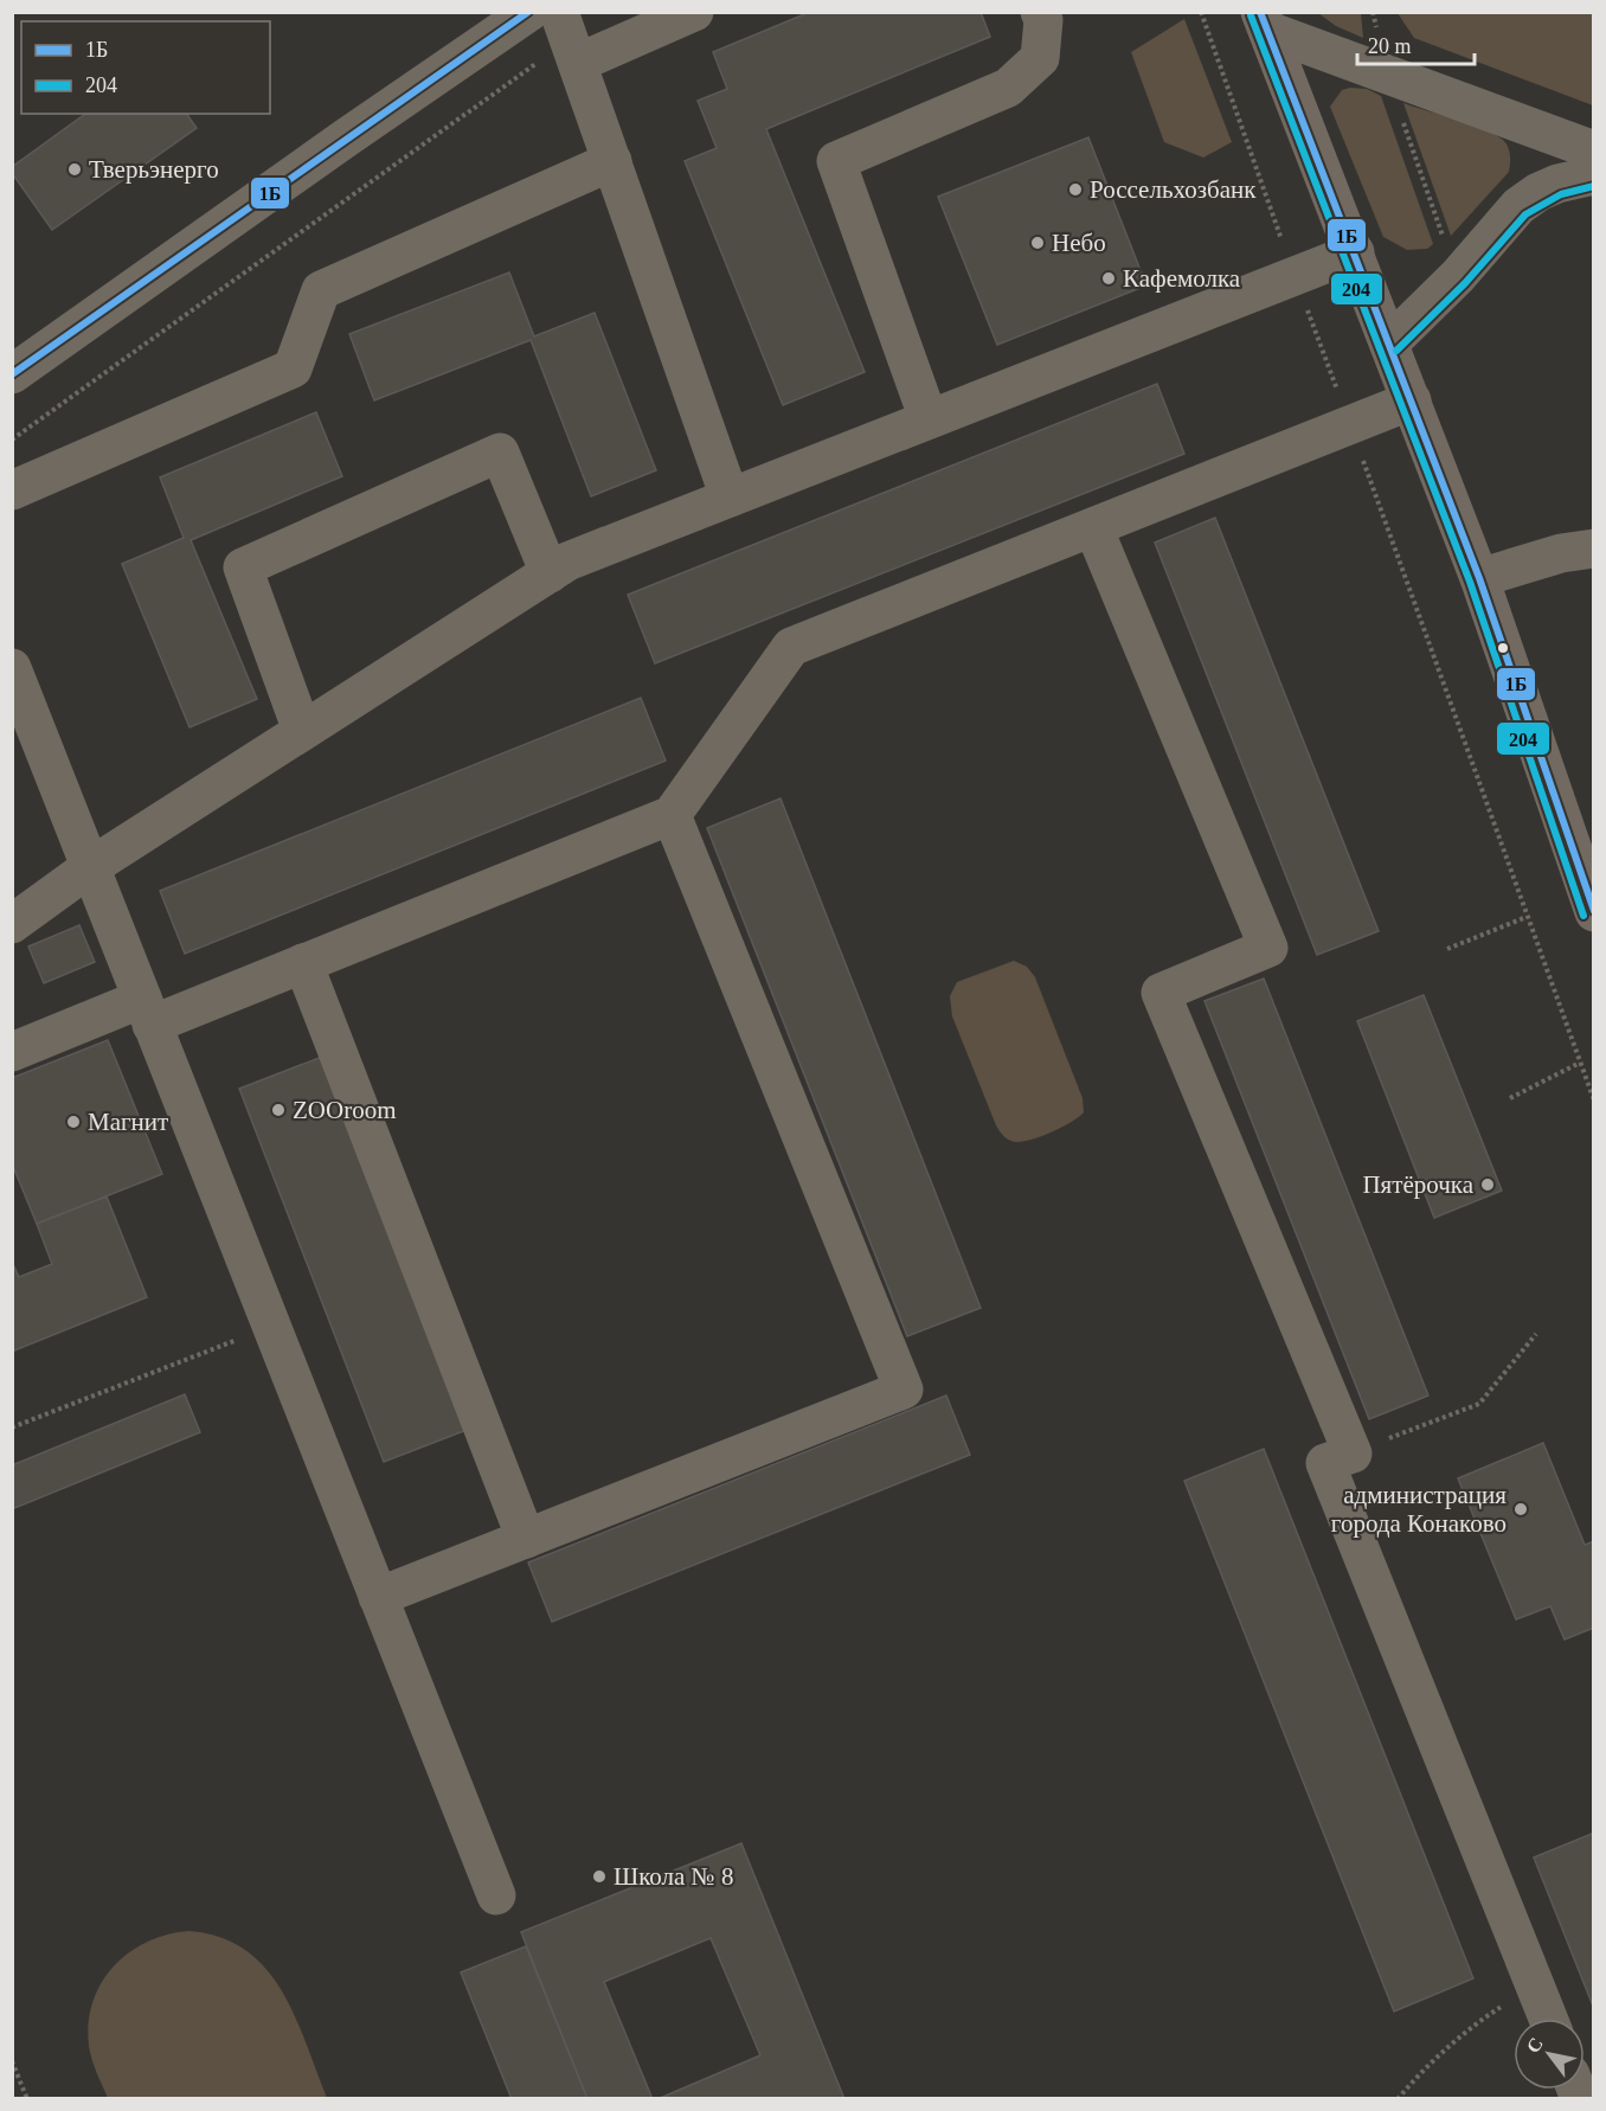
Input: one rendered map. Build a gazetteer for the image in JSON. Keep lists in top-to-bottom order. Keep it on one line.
{"places":["Тверьэнерго","Россельхозбанк","Небо","Кафемолка","ZOOroom","Магнит","Пятёрочка","администрация города Конаково","Школа № 8"],"lines":["transit line 1Б","transit line 204"],"legend":["1Б","204"],"scale_bar":"20 m","north":"top left"}
